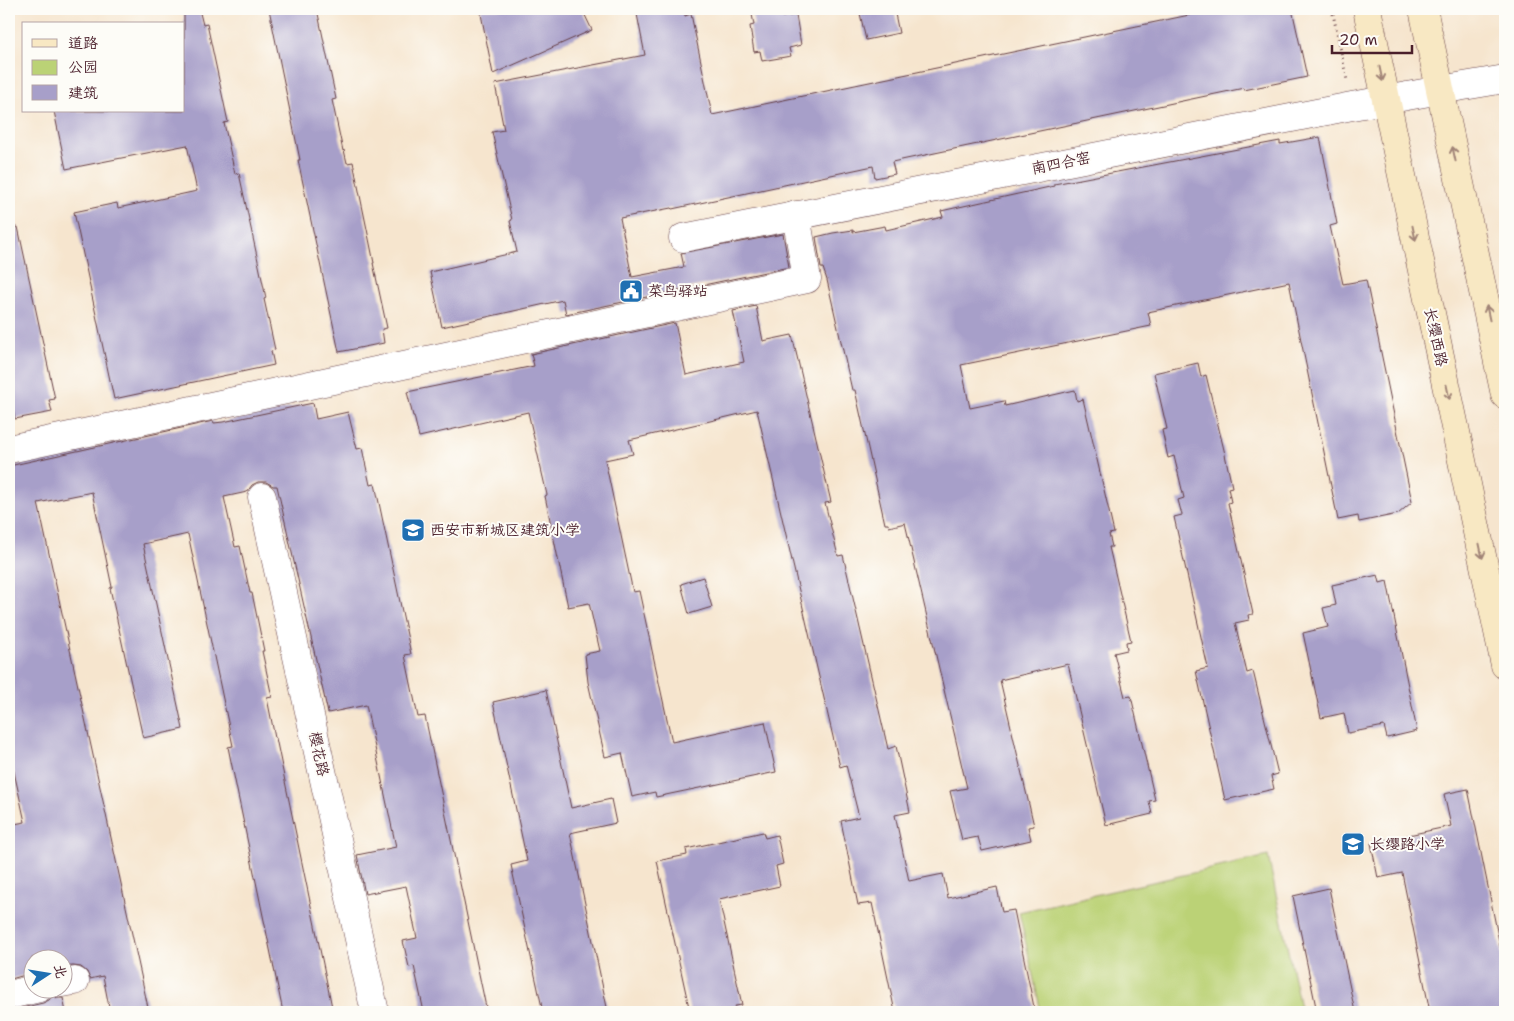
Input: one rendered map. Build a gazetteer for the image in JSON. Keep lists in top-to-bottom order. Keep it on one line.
{"streets":{"main road":["长缨西路"],"street":["南四合窑","樱花路"]},"crossings":[["南四合窑","长缨西路"]],"places":{"public building":["菜鸟驿站"],"school or university":["西安市新城区建筑小学","长缨路小学"]},"legend":["道路","公园","建筑"],"scale_bar":"20 m","north":"right"}
